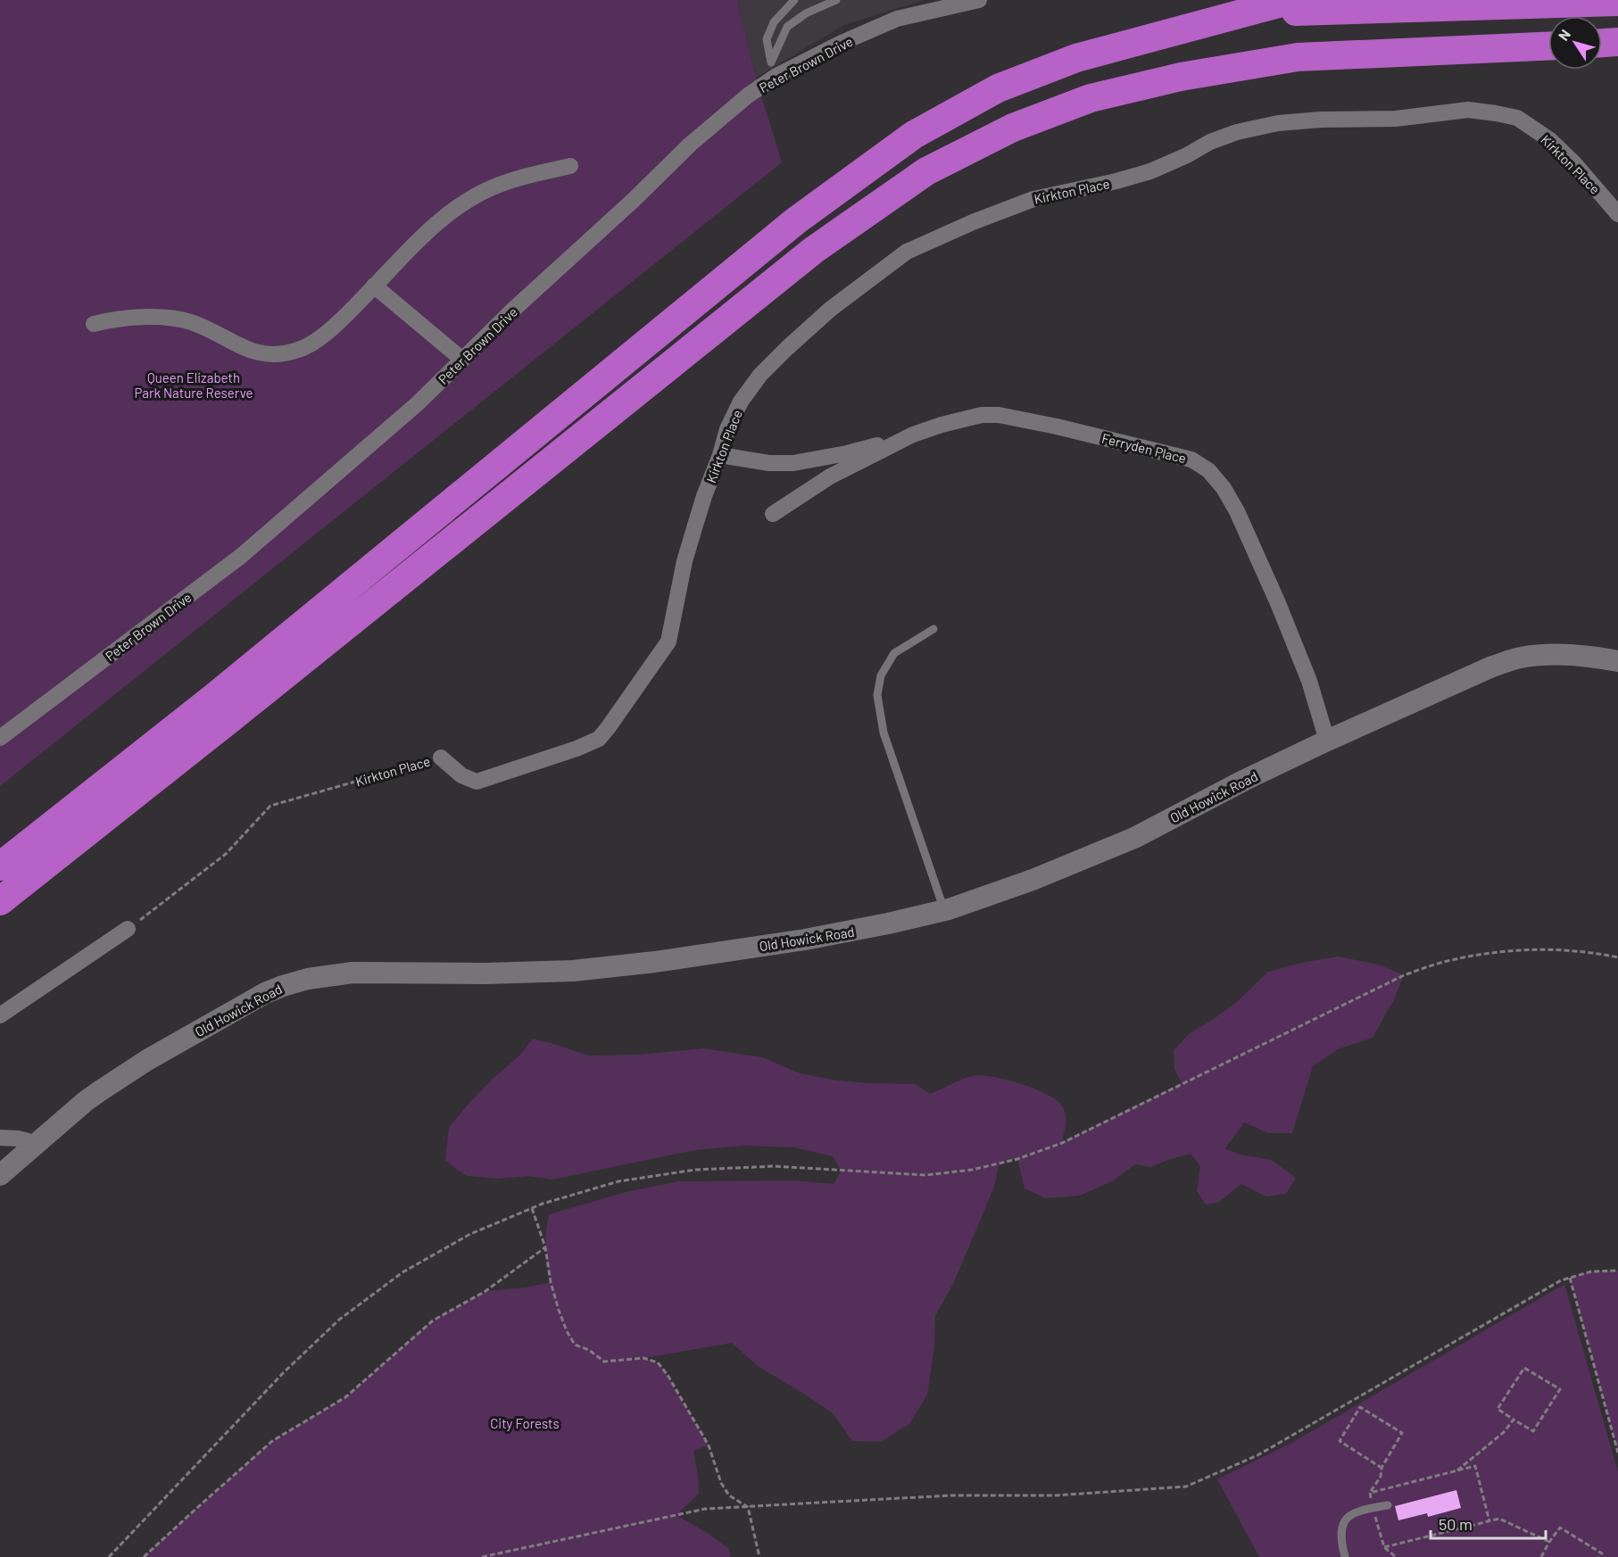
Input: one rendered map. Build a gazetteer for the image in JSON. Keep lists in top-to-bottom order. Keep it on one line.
{"streets":{"main road":["Old Howick Road"],"street":["Peter Brown Drive","Kirkton Place","Ferryden Place"]},"crossings":[["Kirkton Place","Ferryden Place"],["Ferryden Place","Old Howick Road"]],"parks":["Queen Elizabeth Park Nature Reserve","City Forests"],"scale_bar":"50 m","north":"top left"}
